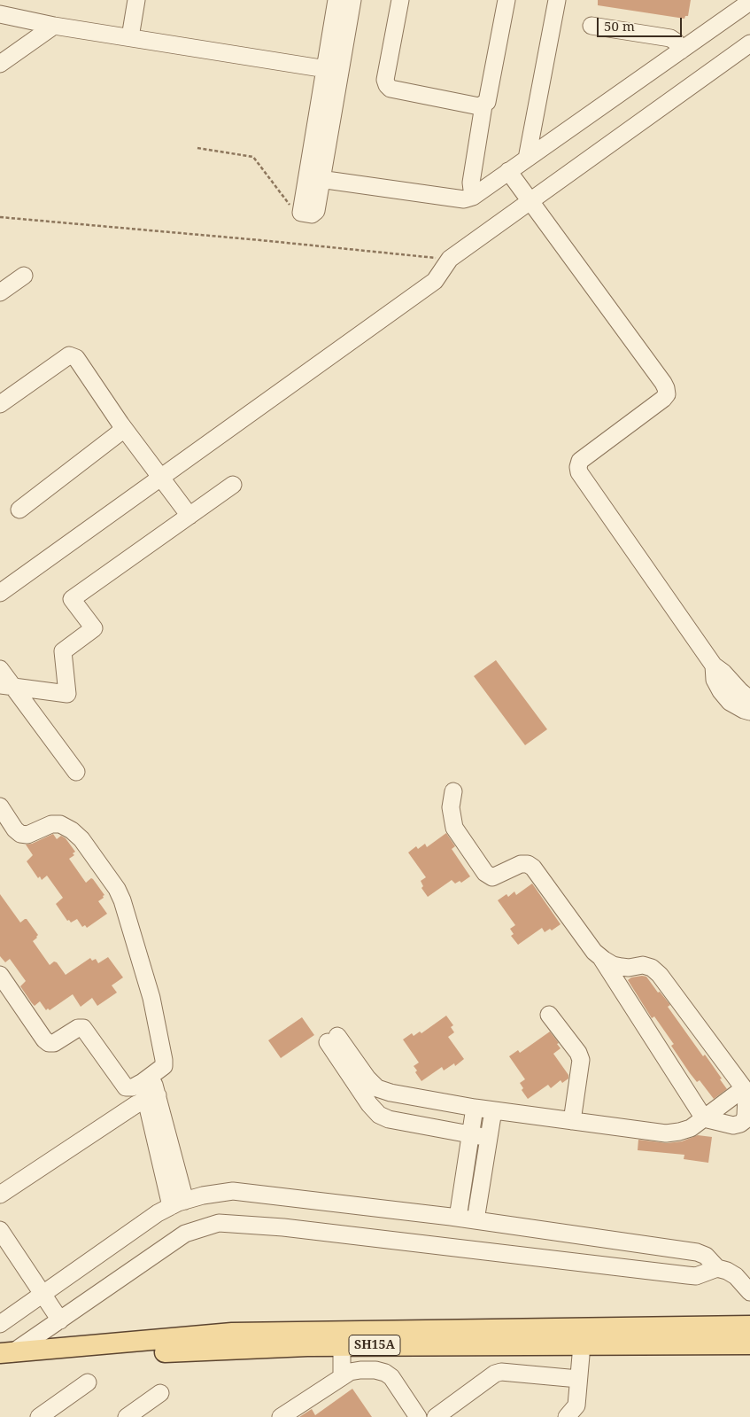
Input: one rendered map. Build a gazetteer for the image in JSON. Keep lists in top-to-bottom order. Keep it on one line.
{"streets":{"main road":["SH15A"]},"scale_bar":"50 m"}
